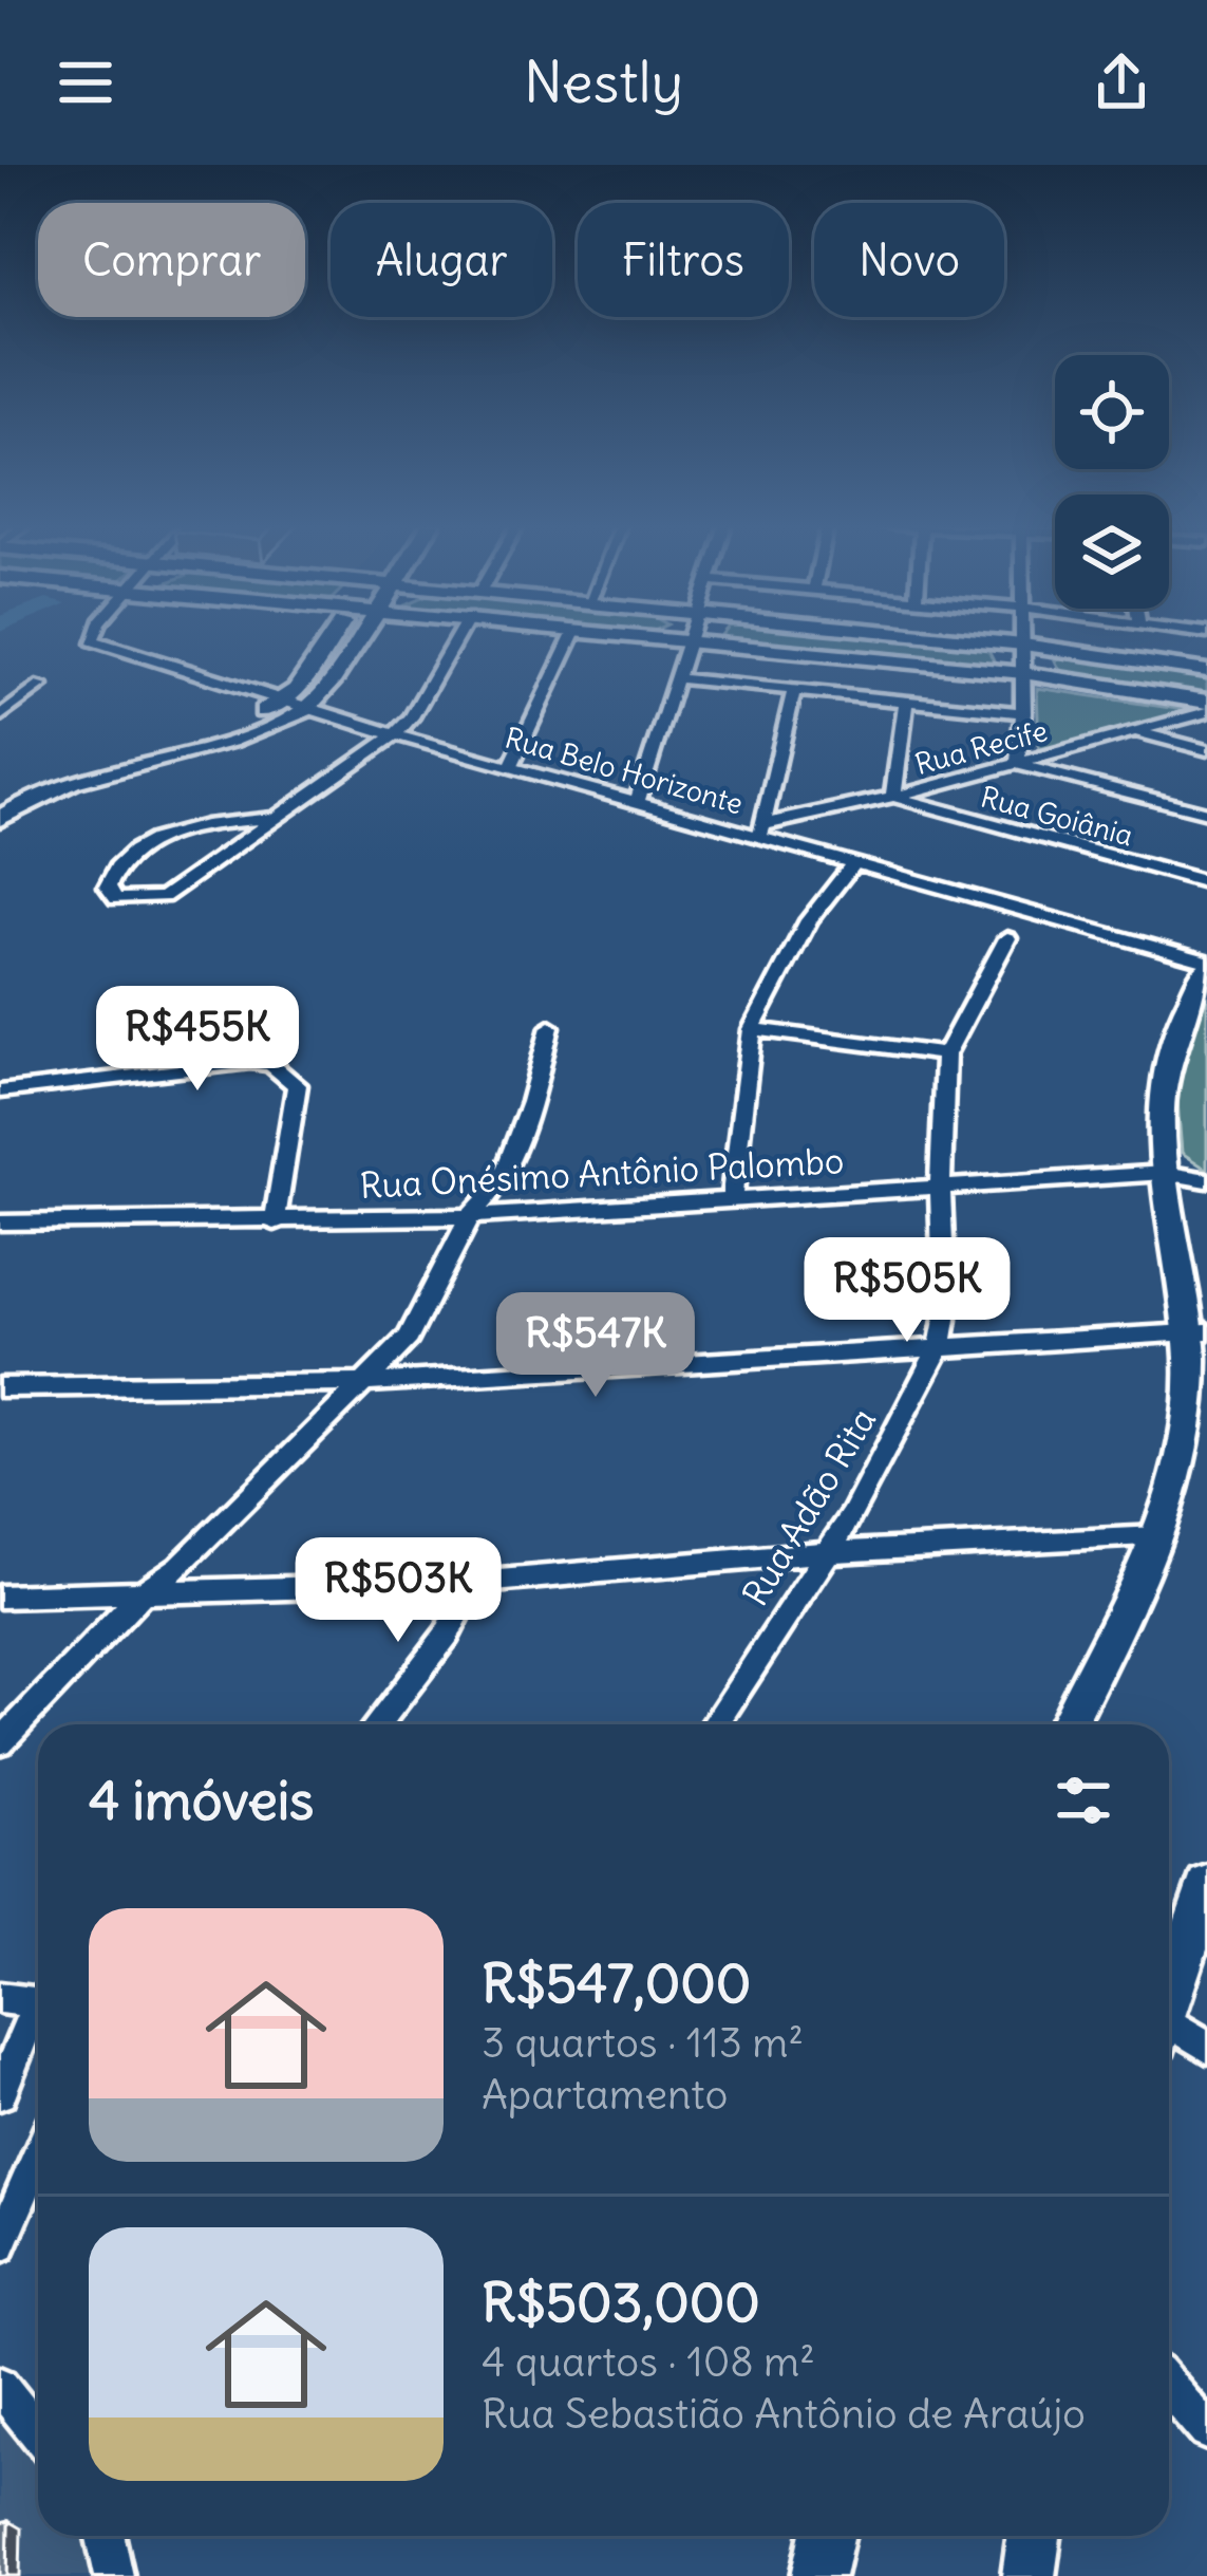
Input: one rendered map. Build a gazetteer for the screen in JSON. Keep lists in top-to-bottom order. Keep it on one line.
{"streets":{"street":["Rua Recife","Rua Belo Horizonte","Rua Goiânia","Rua Onésimo Antônio Palombo","Rua Adão Rita"]},"crossings":[["Rua Recife","Rua Belo Horizonte"],["Rua Recife","Rua Goiânia"],["Rua Onésimo Antônio Palombo","Rua Adão Rita"]],"page":{"header":"Nestly","chip":["Comprar","Alugar","Filtros","Novo"],"price":["R$455K","R$505K","R$547K","R$503K"],"heading":"4 imóveis","list":[{"name":"R$547,000","note":"3 quartos · 113 m² · Apartamento"},{"name":"R$503,000","note":"4 quartos · 108 m² · Rua Sebastião Antônio de Araújo"}]}}
